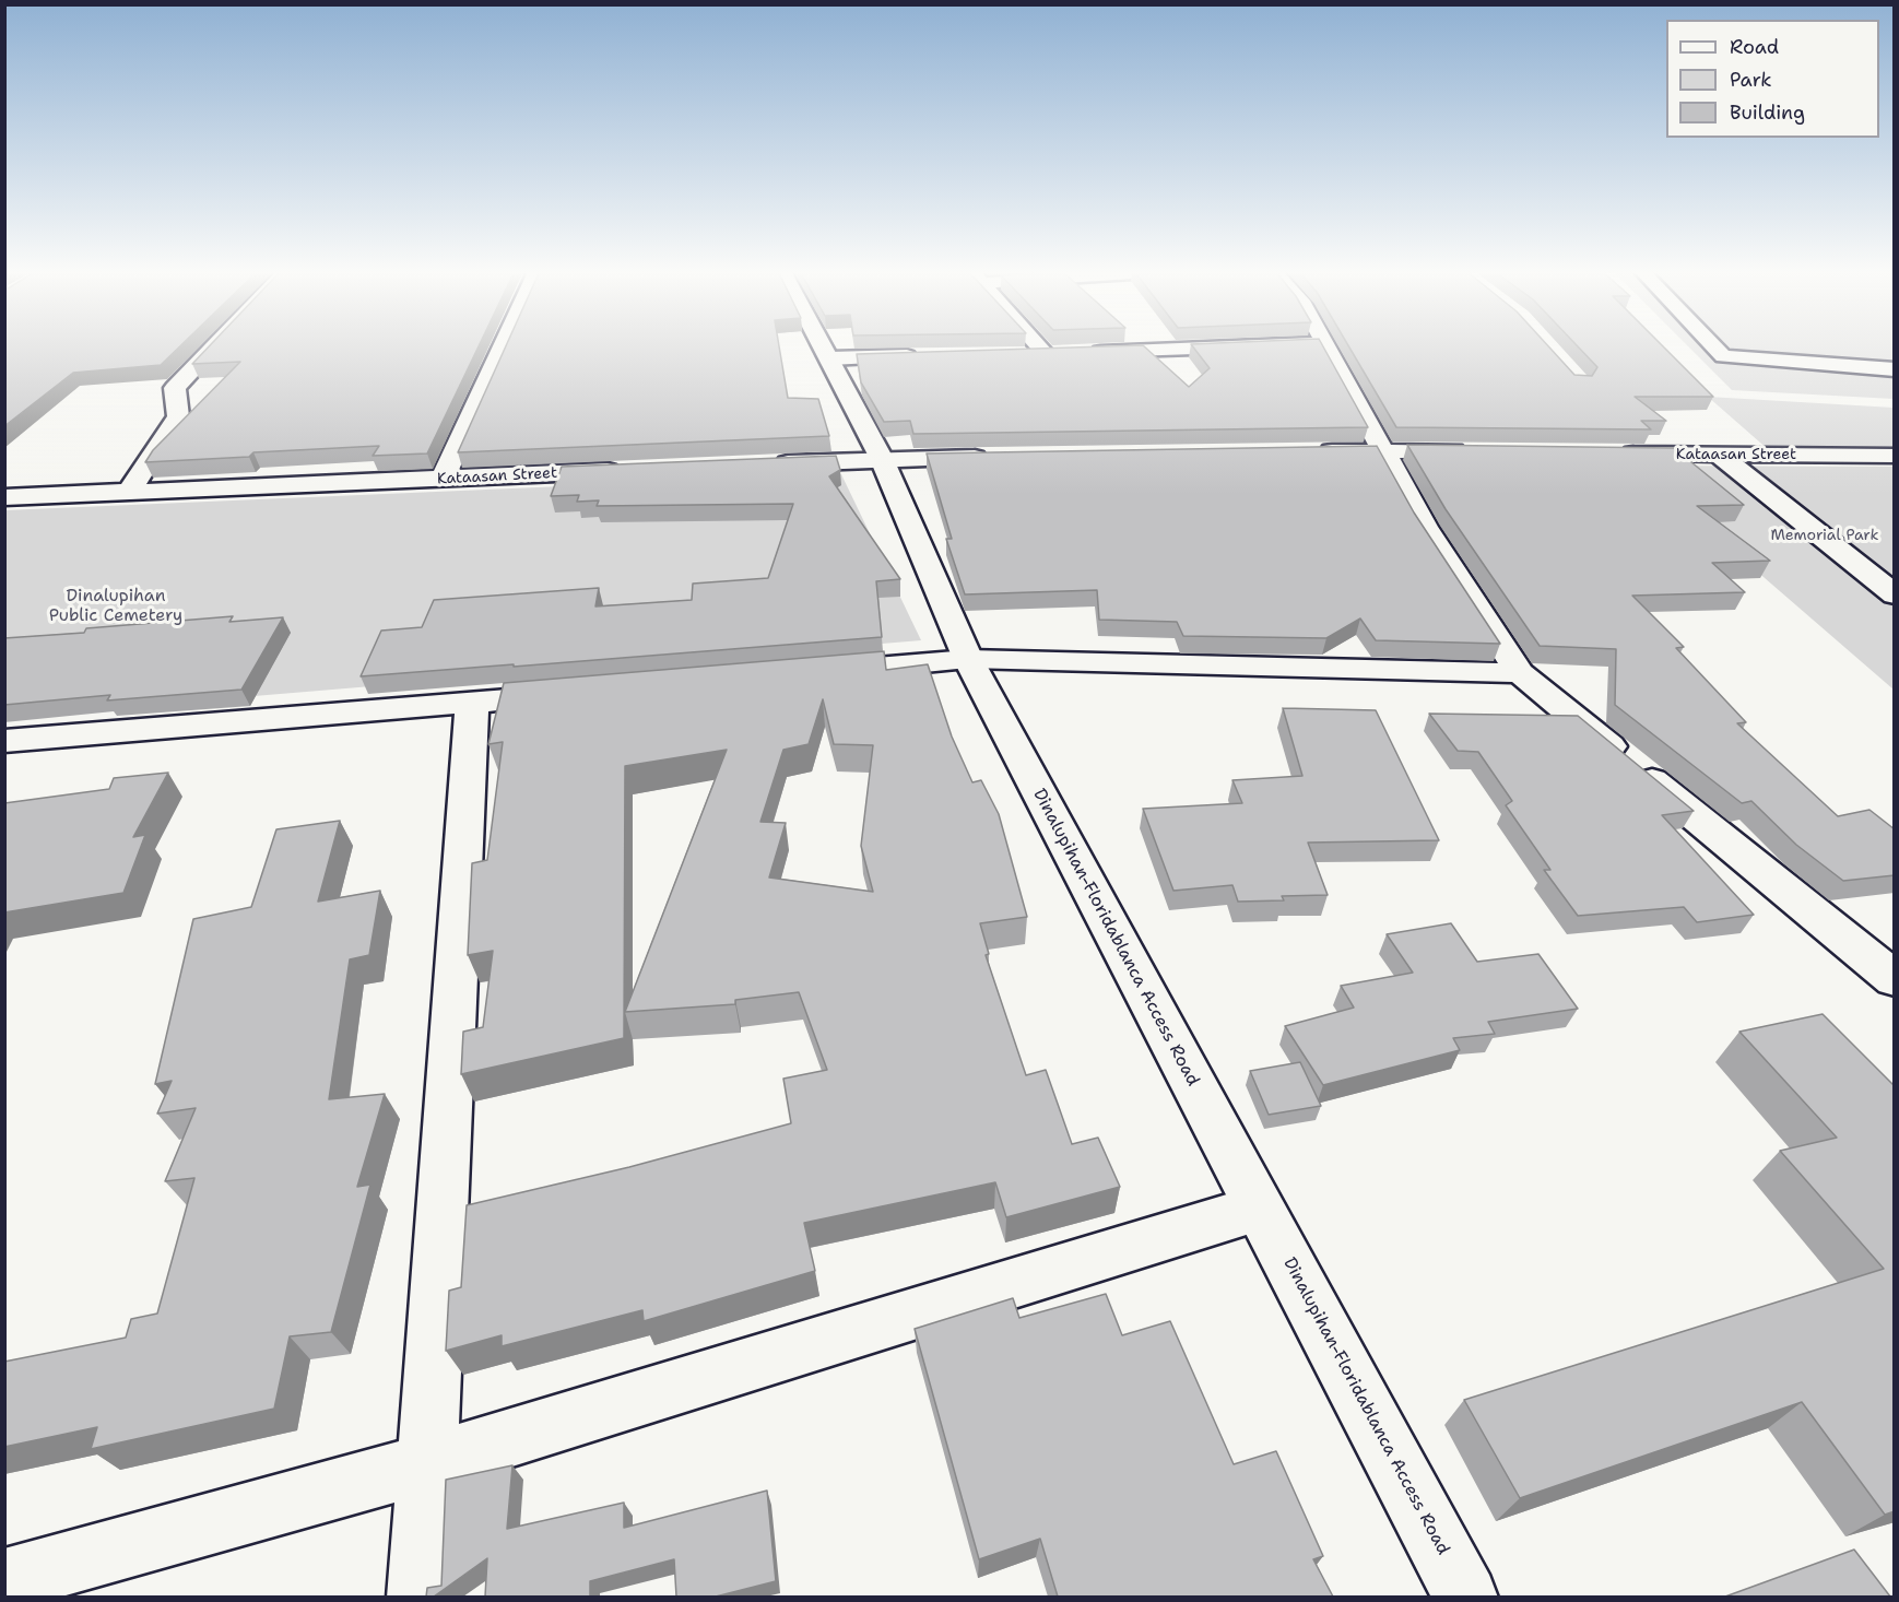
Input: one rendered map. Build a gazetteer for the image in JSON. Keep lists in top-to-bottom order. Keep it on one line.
{"streets":{"street":["Kataasan Street","Dinalupihan-Floridablanca Access Road"]},"parks":["Memorial Park","Dinalupihan Public Cemetery"],"legend":["Road","Park","Building"]}
